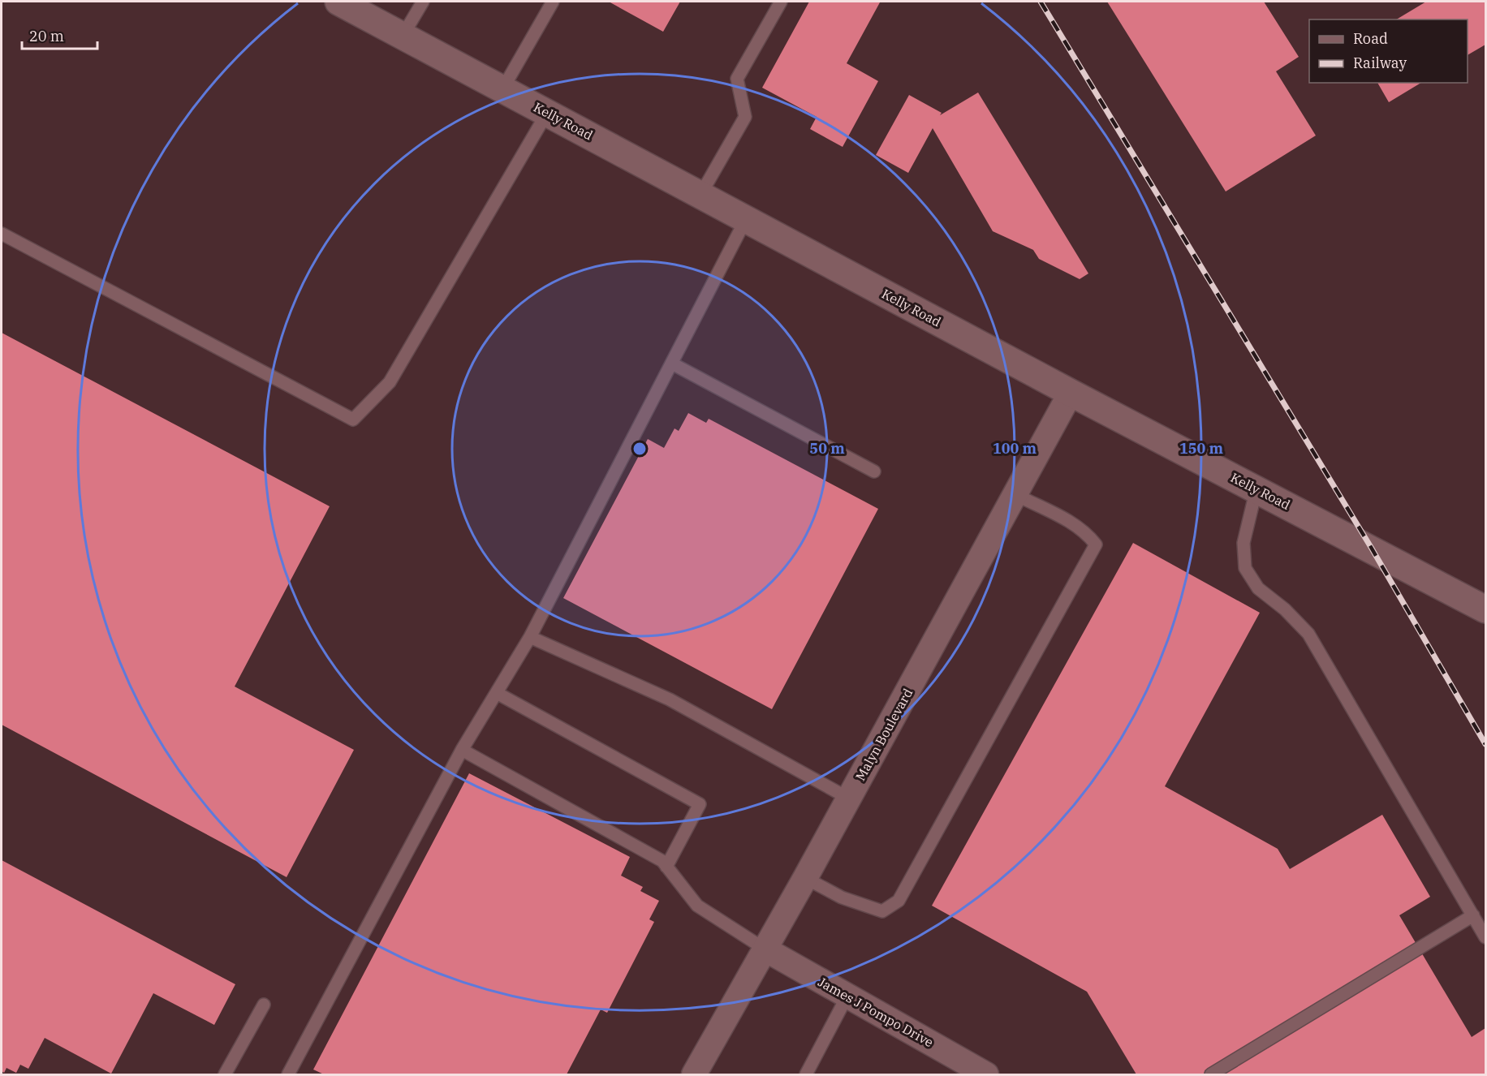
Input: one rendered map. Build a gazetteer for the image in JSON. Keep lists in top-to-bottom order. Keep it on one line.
{"streets":{"street":["Kelly Road","Malyn Boulevard","James J Pompo Drive"]},"crossings":[["Kelly Road","Malyn Boulevard"],["Malyn Boulevard","James J Pompo Drive"]],"legend":["Road","Railway"],"scale_bar":"20 m","rings":["50 m","100 m","150 m"]}
